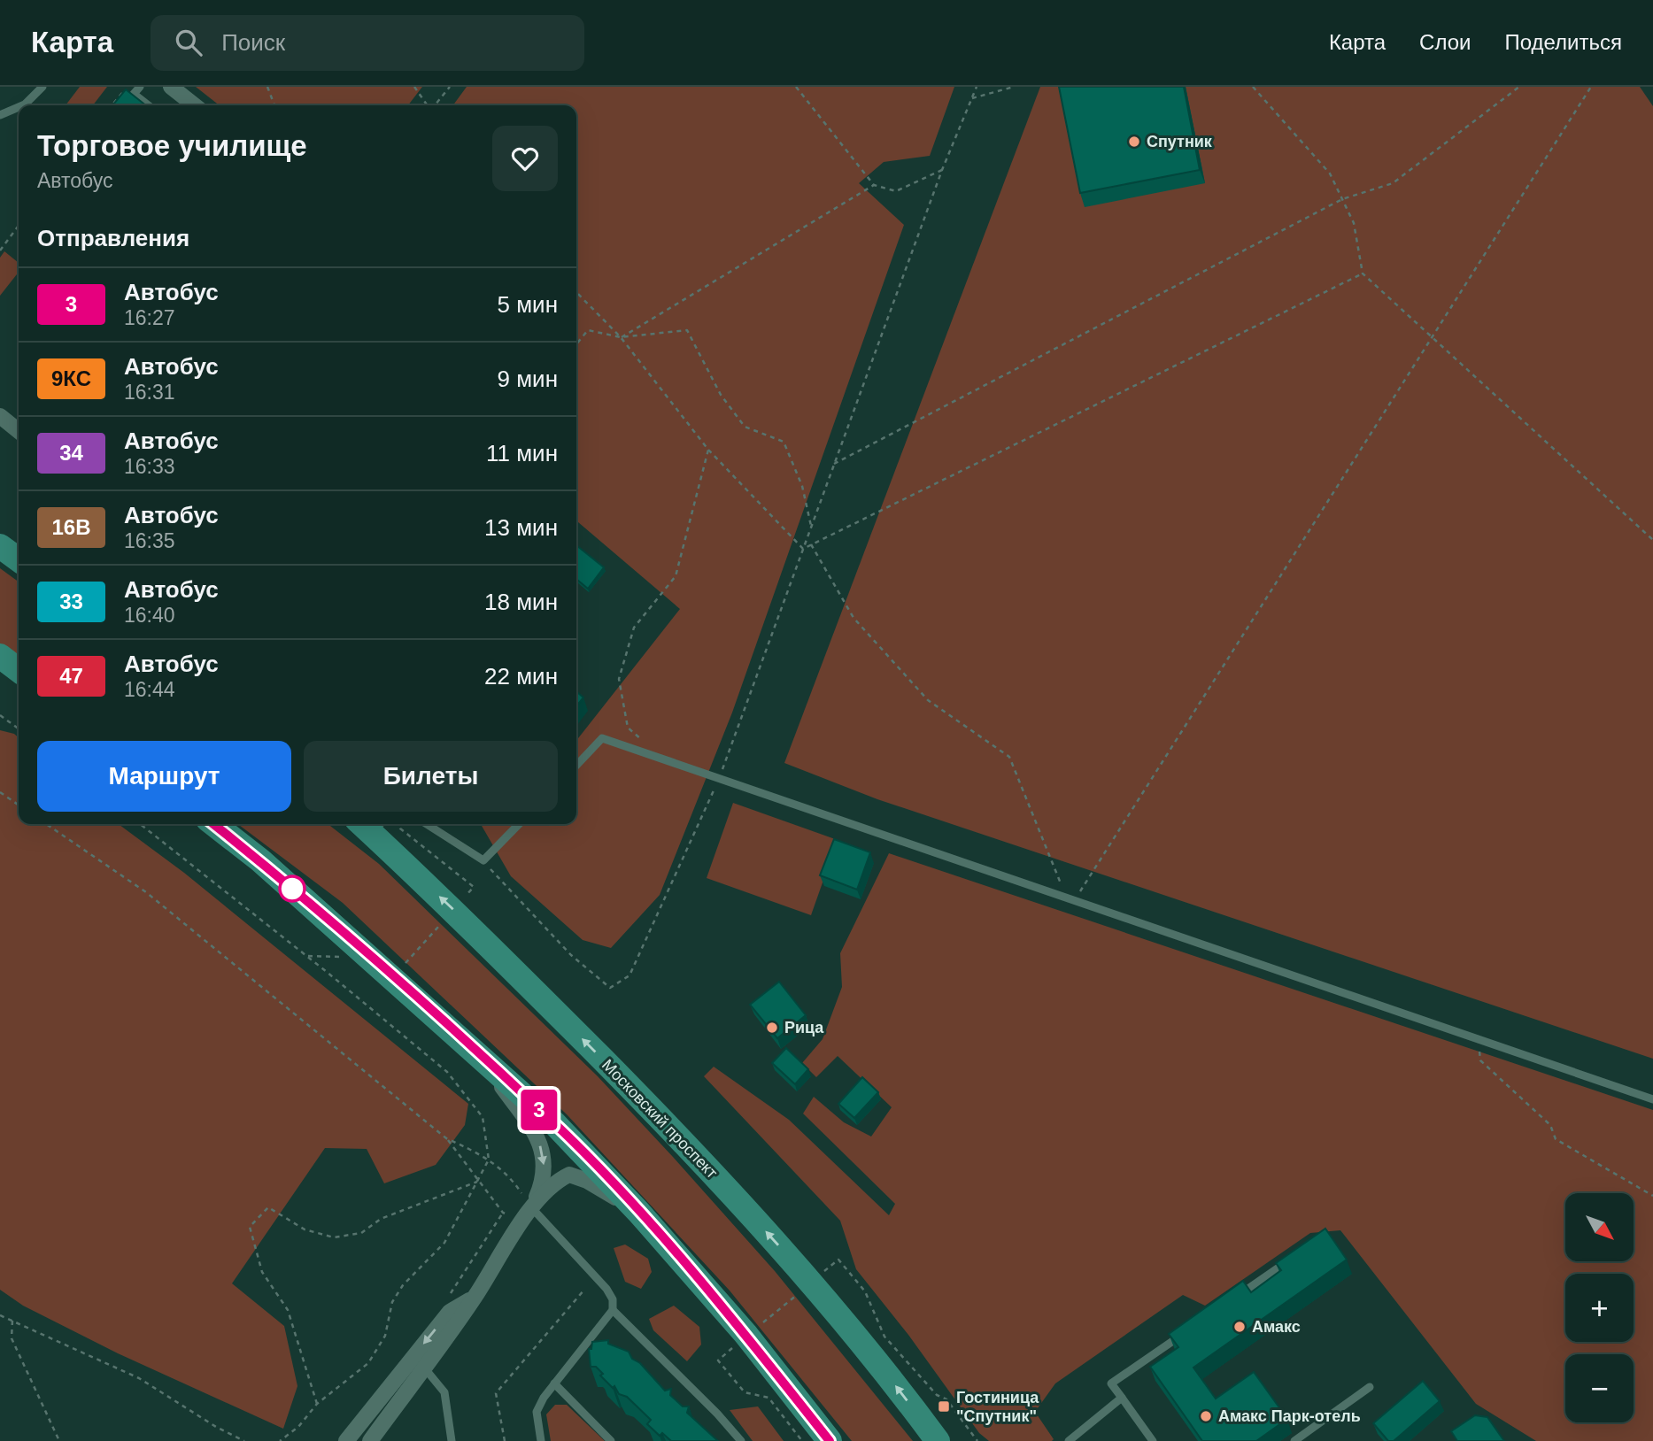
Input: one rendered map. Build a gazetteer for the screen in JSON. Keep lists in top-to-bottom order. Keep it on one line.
{"streets":{"main road":["Московский проспект"]},"places":{"other":["Спутник","Рица","Амакс","Амакс Парк-отель"],"transit":["Гостиница \"Спутник\""]},"lines":["bus line 3"],"north":"bottom right","page":{"header":"Карта","search":"Поиск","nav":["Карта","Слои","Поделиться"],"on_map":"3","heading":[["Торговое училище","Автобус"],"Отправления"],"list":[{"mark":"3","name":"Автобус","note":"16:27","value":"5 мин"},{"mark":"9КС","name":"Автобус","note":"16:31","value":"9 мин"},{"mark":"34","name":"Автобус","note":"16:33","value":"11 мин"},{"mark":"16В","name":"Автобус","note":"16:35","value":"13 мин"},{"mark":"33","name":"Автобус","note":"16:40","value":"18 мин"},{"mark":"47","name":"Автобус","note":"16:44","value":"22 мин"}],"buttons":["Маршрут","Билеты"],"map_buttons":["+","−"]}}
